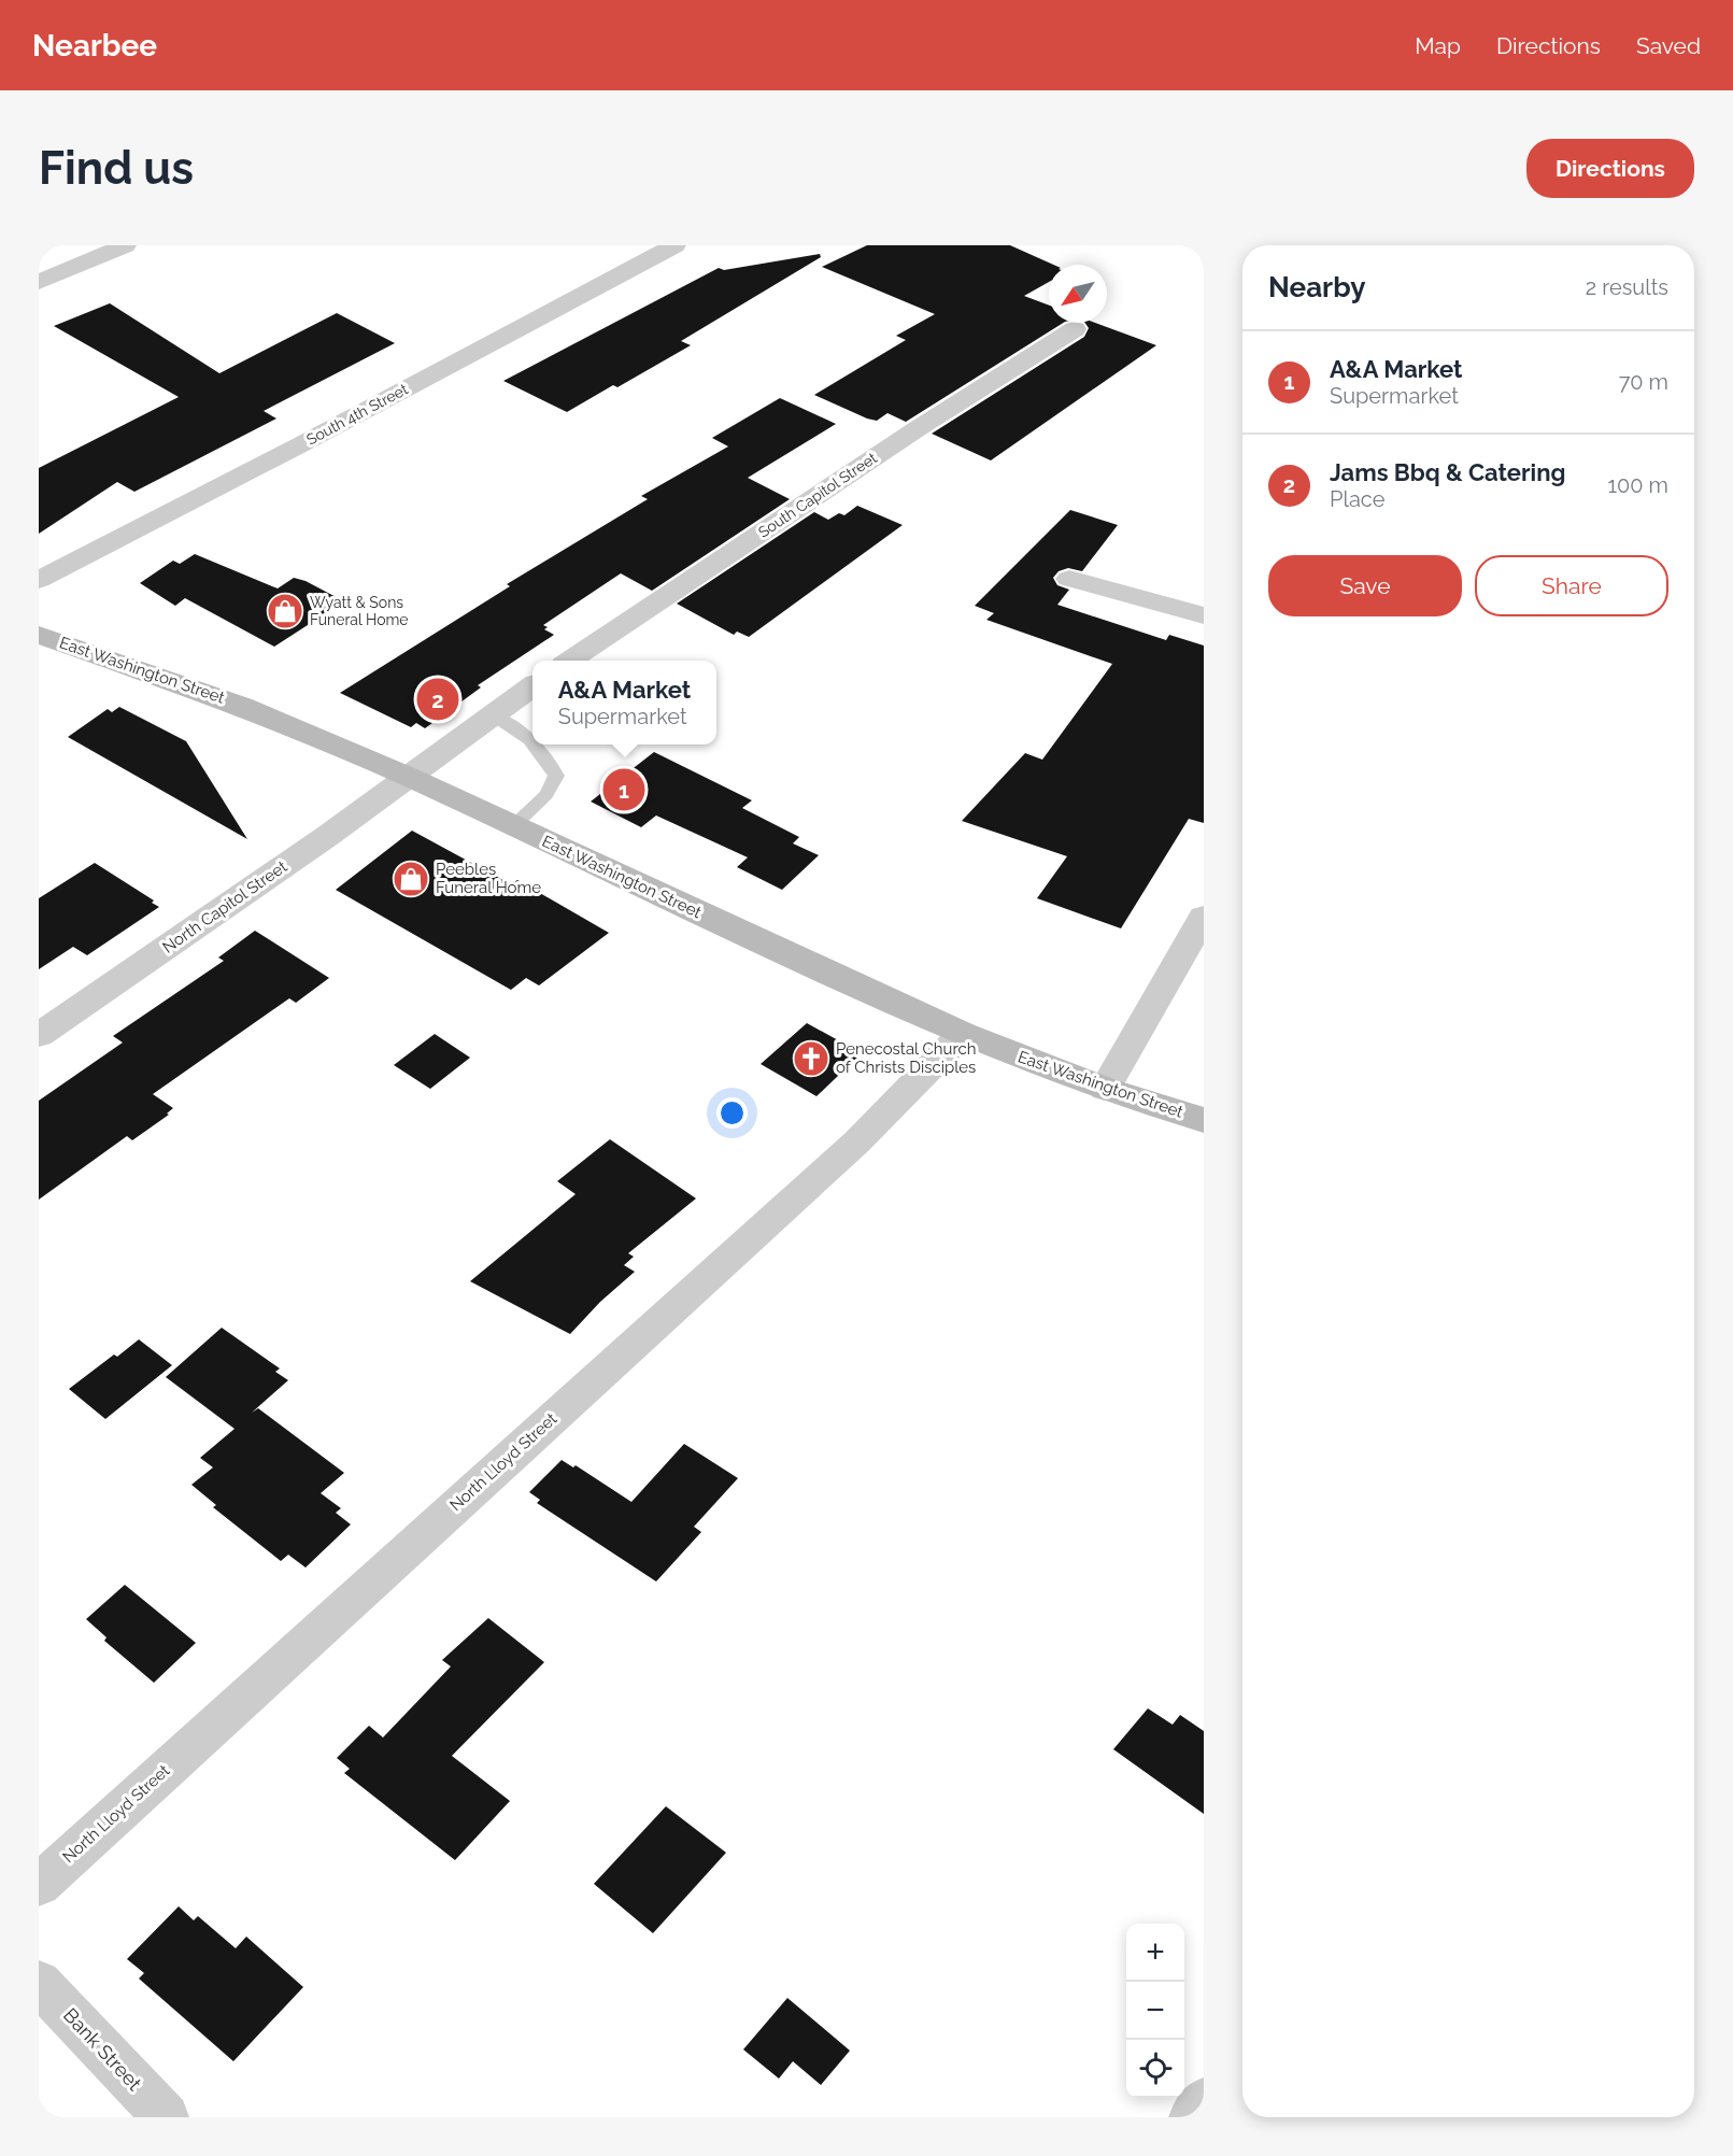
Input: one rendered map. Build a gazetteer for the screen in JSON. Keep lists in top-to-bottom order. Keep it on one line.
{"streets":{"main road":["East Washington Street"],"street":["South 4th Street","South Capitol Street","North Capitol Street","North Lloyd Street","Bank Street"]},"crossings":[["East Washington Street","North Capitol Street"],["East Washington Street","North Lloyd Street"]],"places":{"shop":["Wyatt & Sons Funeral Home","Peebles Funeral Home"],"church":["Penecostal Church of Christs Disciples"]},"north":"bottom left","page":{"header":"Nearbee","nav":["Map","Directions","Saved"],"buttons":["Directions",["Save","Share"]],"title":"Find us","heading":["Nearby","2 results"],"list":[{"mark":"1","name":"A&A Market","note":"Supermarket","value":"70 m"},{"mark":"2","name":"Jams Bbq & Catering","note":"Place","value":"100 m"}],"popup":["A&A Market","Supermarket"],"pins":["2","1"],"map_buttons":["+","−"]}}
